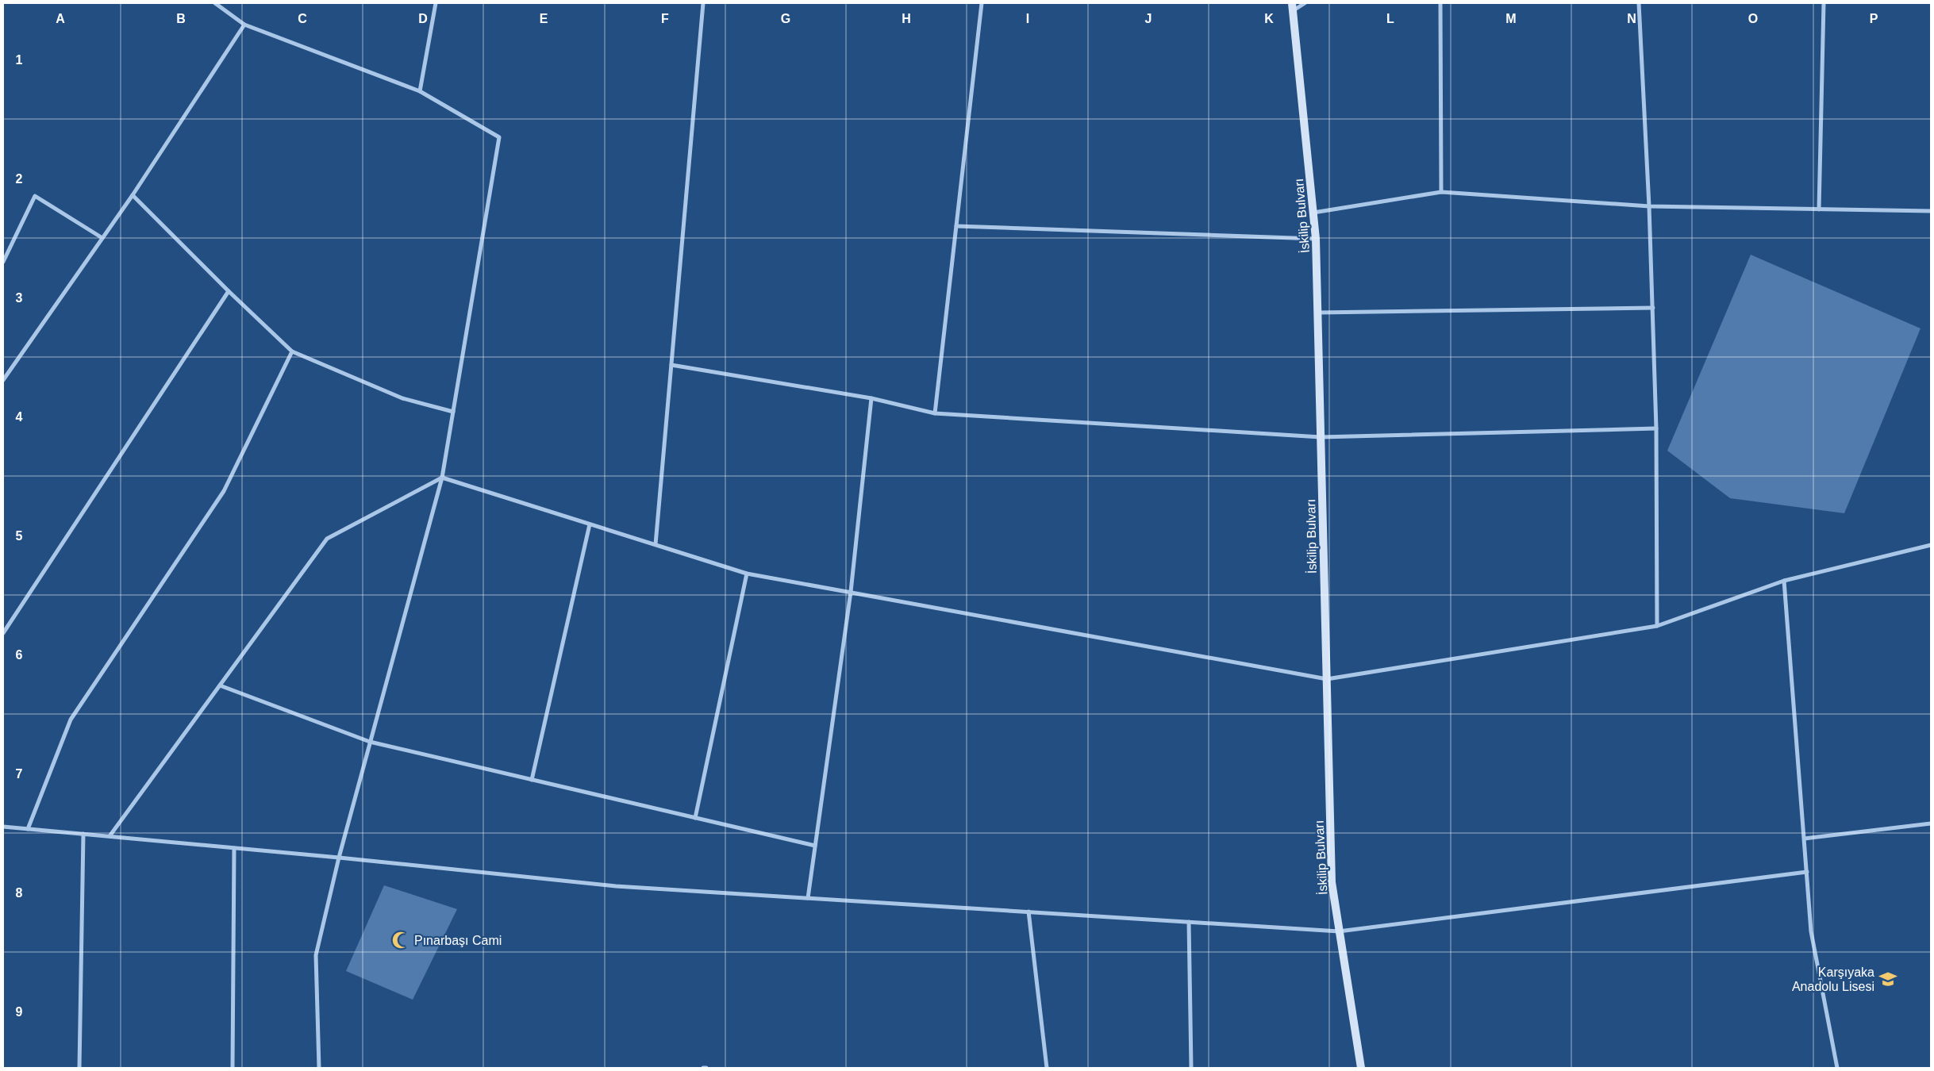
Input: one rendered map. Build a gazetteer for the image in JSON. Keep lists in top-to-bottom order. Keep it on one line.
{"streets":{"main road":["İskilip Bulvarı"]},"places":{"mosque":["Pınarbaşı Cami"],"school or university":["Karşıyaka Anadolu Lisesi"]},"grid":{"columns":["A","B","C","D","E","F","G","H","I","J","K","L","M","N","O","P"],"rows":["1","2","3","4","5","6","7","8","9"]}}
